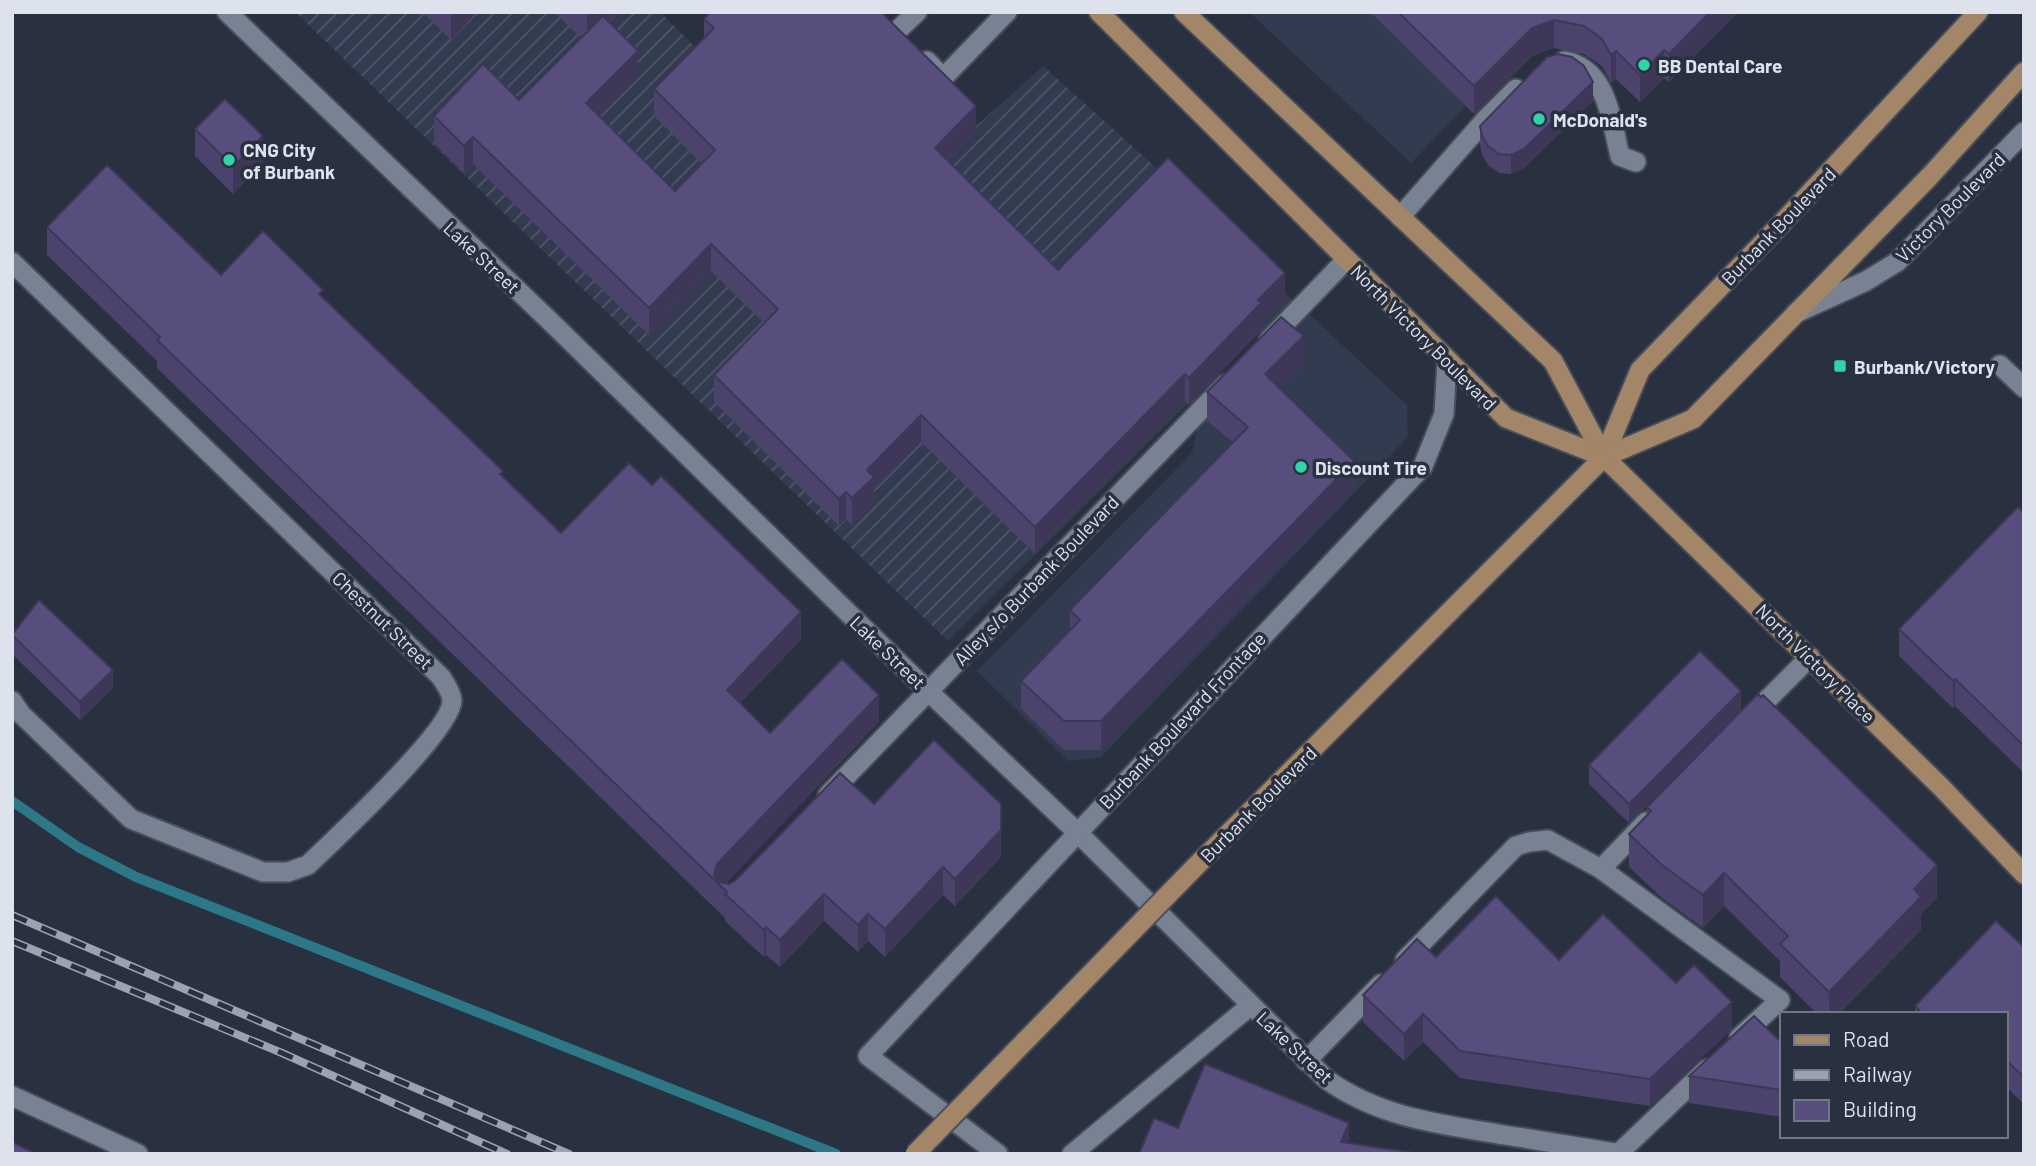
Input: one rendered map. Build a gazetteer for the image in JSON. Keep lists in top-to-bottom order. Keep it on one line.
{"streets":{"main road":["Burbank Boulevard","North Victory Boulevard","North Victory Place"],"street":["Victory Boulevard","Lake Street","Alley s/o Burbank Boulevard","Chestnut Street","Burbank Boulevard Frontage"]},"crossings":[["Victory Boulevard","Burbank Boulevard"],["Burbank Boulevard","North Victory Boulevard"],["Burbank Boulevard","North Victory Place"],["Lake Street","Alley s/o Burbank Boulevard"],["Lake Street","Burbank Boulevard Frontage"],["North Victory Boulevard","Alley s/o Burbank Boulevard"],["North Victory Boulevard","North Victory Place"],["North Victory Boulevard","Burbank Boulevard Frontage"]],"places":{"other":["BB Dental Care","McDonald's","CNG City of Burbank","Discount Tire"],"transit":["Burbank/Victory"]},"legend":["Road","Railway","Building"]}
